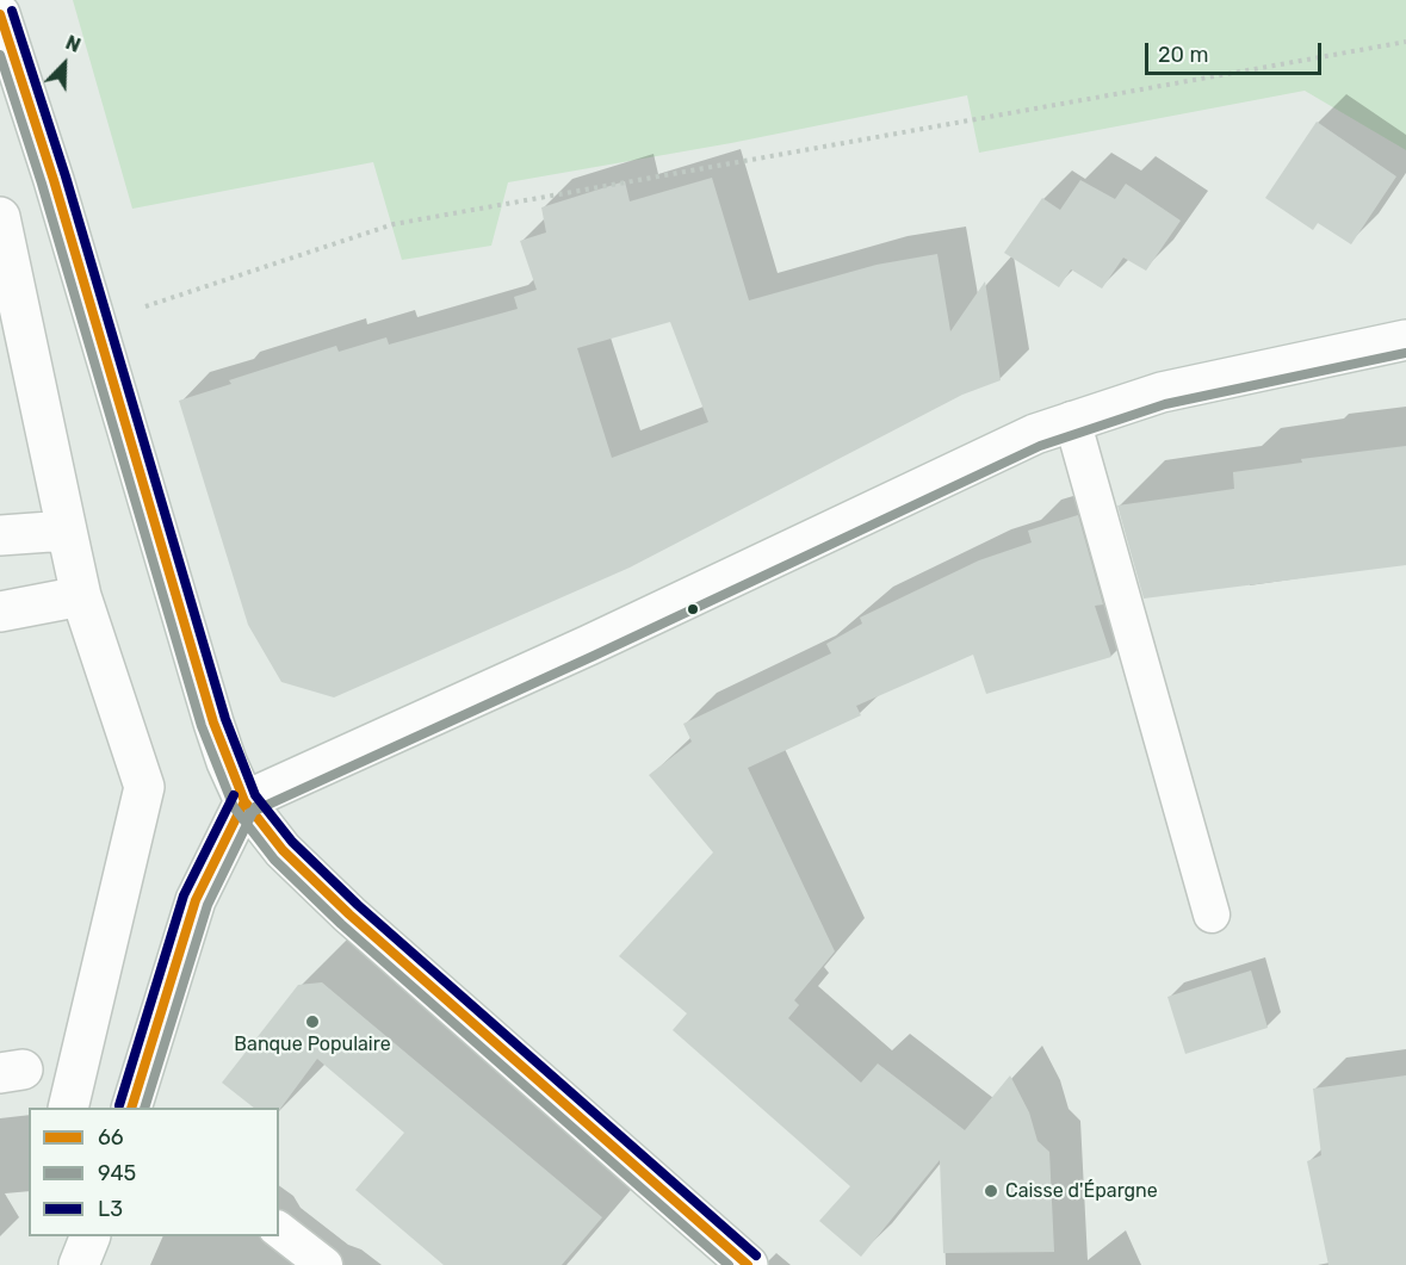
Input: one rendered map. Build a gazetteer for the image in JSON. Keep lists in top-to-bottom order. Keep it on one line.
{"places":["Banque Populaire","Caisse d'Épargne"],"lines":["transit line L3","transit line 66","transit line 945"],"legend":["66","945","L3"],"scale_bar":"20 m","north":"top right"}
